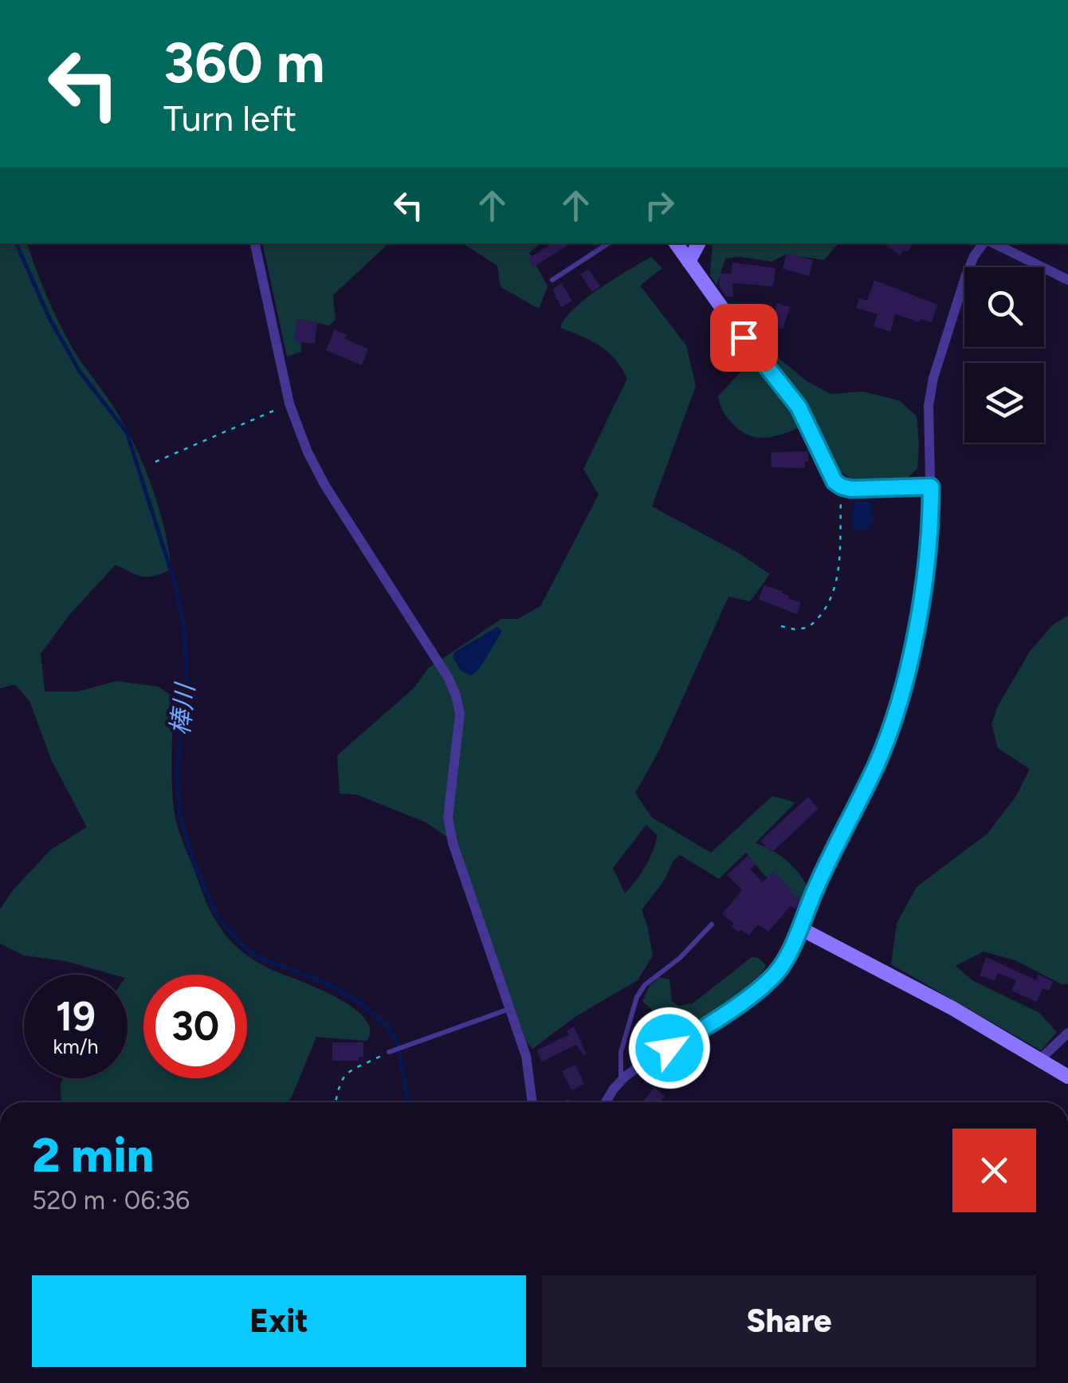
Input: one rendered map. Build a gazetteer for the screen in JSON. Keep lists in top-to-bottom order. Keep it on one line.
{"water":["棒川"],"page":{"turn":["360 m","Turn left"],"speed":"19 km/h","limit":"30","heading":["2 min","520 m · 06:36"],"buttons":["Exit","Share"]}}
